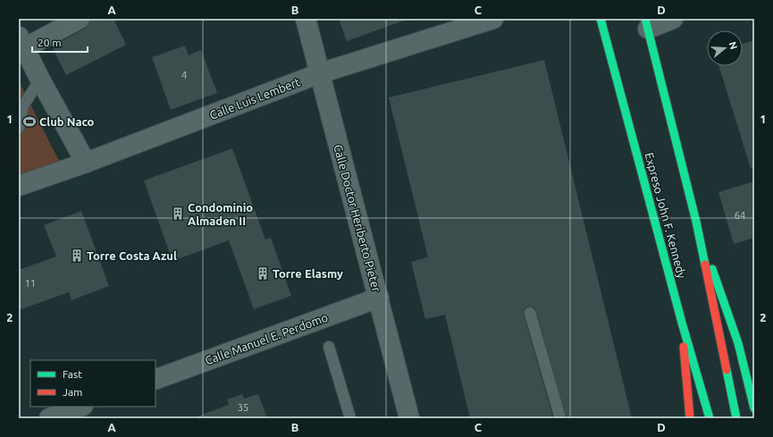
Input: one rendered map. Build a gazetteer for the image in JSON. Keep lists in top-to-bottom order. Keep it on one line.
{"streets":{"main road":["Expreso John F. Kennedy"],"street":["Calle Luis Lembert","Calle Doctor Heriberto Pieter","Calle Manuel E. Perdomo"]},"crossings":[["Calle Luis Lembert","Calle Doctor Heriberto Pieter"],["Calle Doctor Heriberto Pieter","Calle Manuel E. Perdomo"]],"places":{"sports":["Club Naco"],"building":["Condominio Almaden II","Torre Costa Azul","Torre Elasmy"]},"house_numbers":["4","64","11","35"],"legend":["Fast","Jam"],"scale_bar":"20 m","north":"right","grid":{"columns":["A","B","C","D"],"rows":["1","2"]}}
